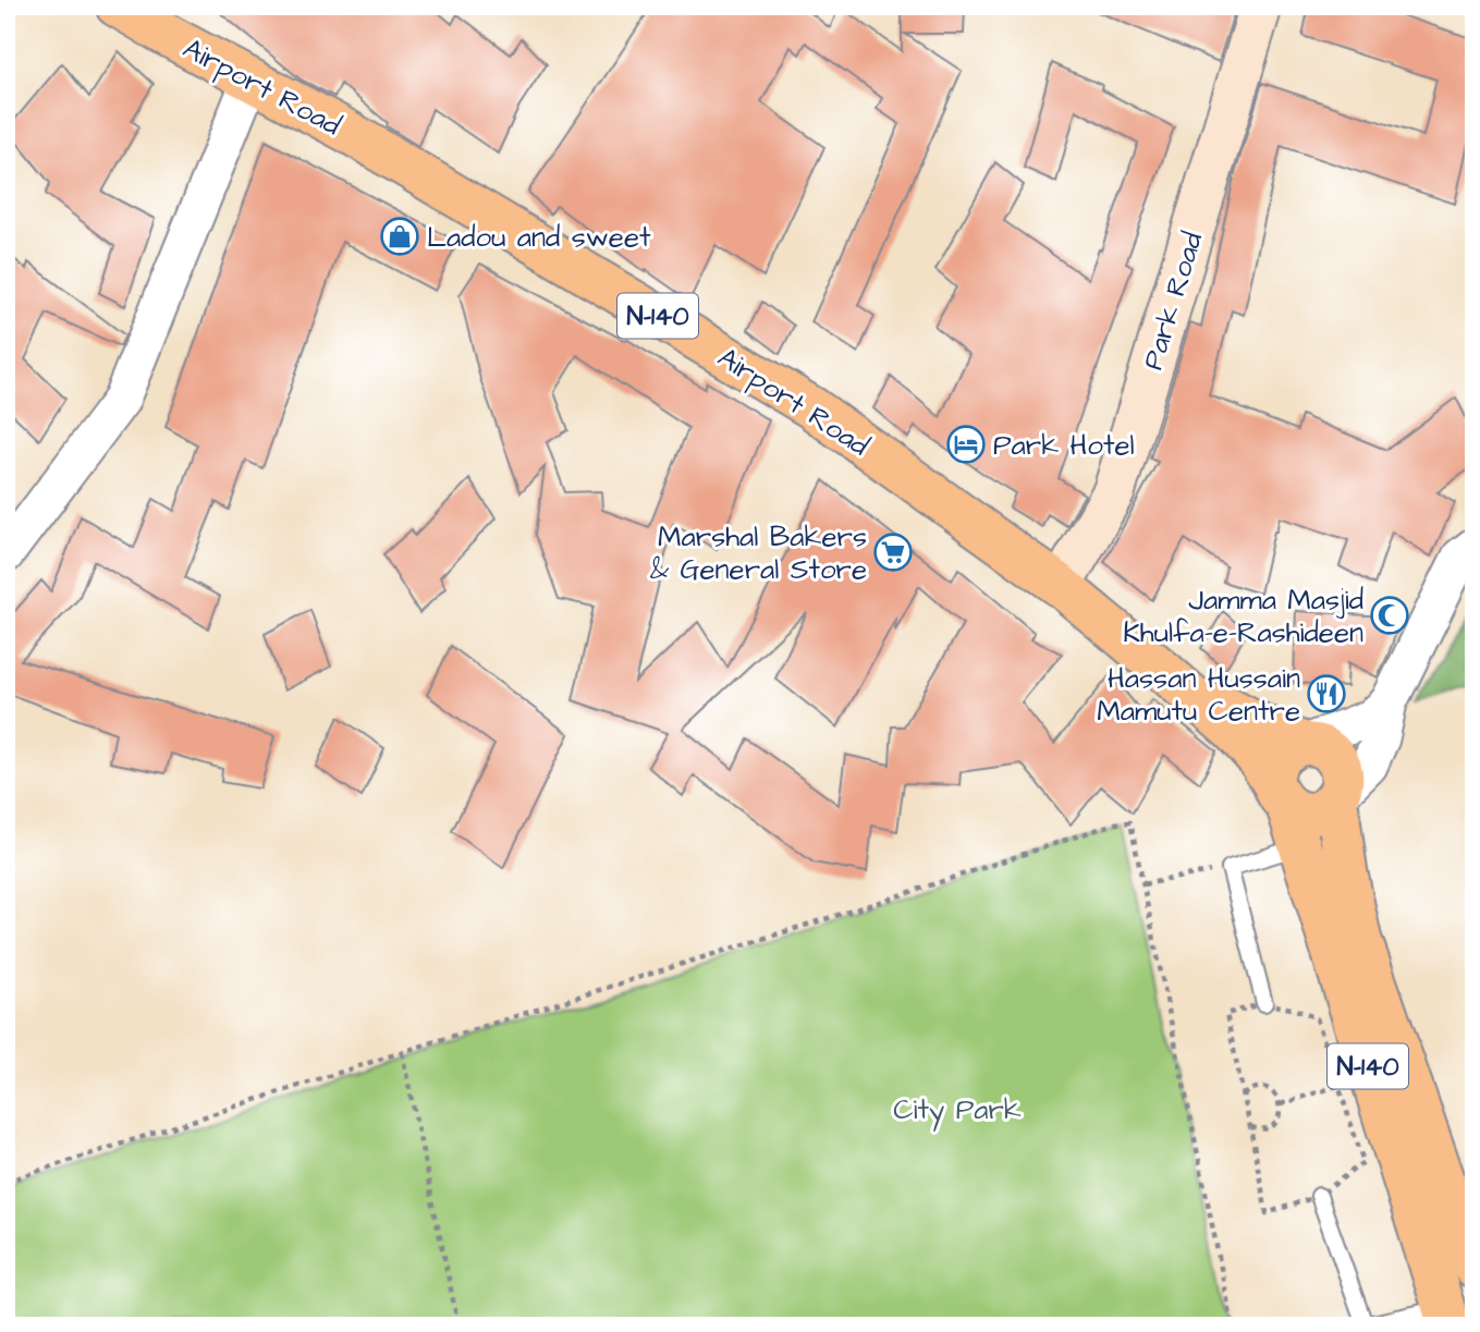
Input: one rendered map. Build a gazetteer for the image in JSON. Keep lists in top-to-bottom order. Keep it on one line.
{"streets":{"highway":["Airport Road","N-140"],"main road":["Park Road"]},"crossings":[["Airport Road","Park Road"],["Airport Road","N-140"]],"parks":["City Park"],"places":{"shop":["Ladou and sweet"],"hotel":["Park Hotel"],"supermarket":["Marshal Bakers & General Store"],"mosque":["Jamma Masjid Khulfa-e-Rashideen"],"restaurant":["Hassan Hussain Mamutu Centre"]}}
